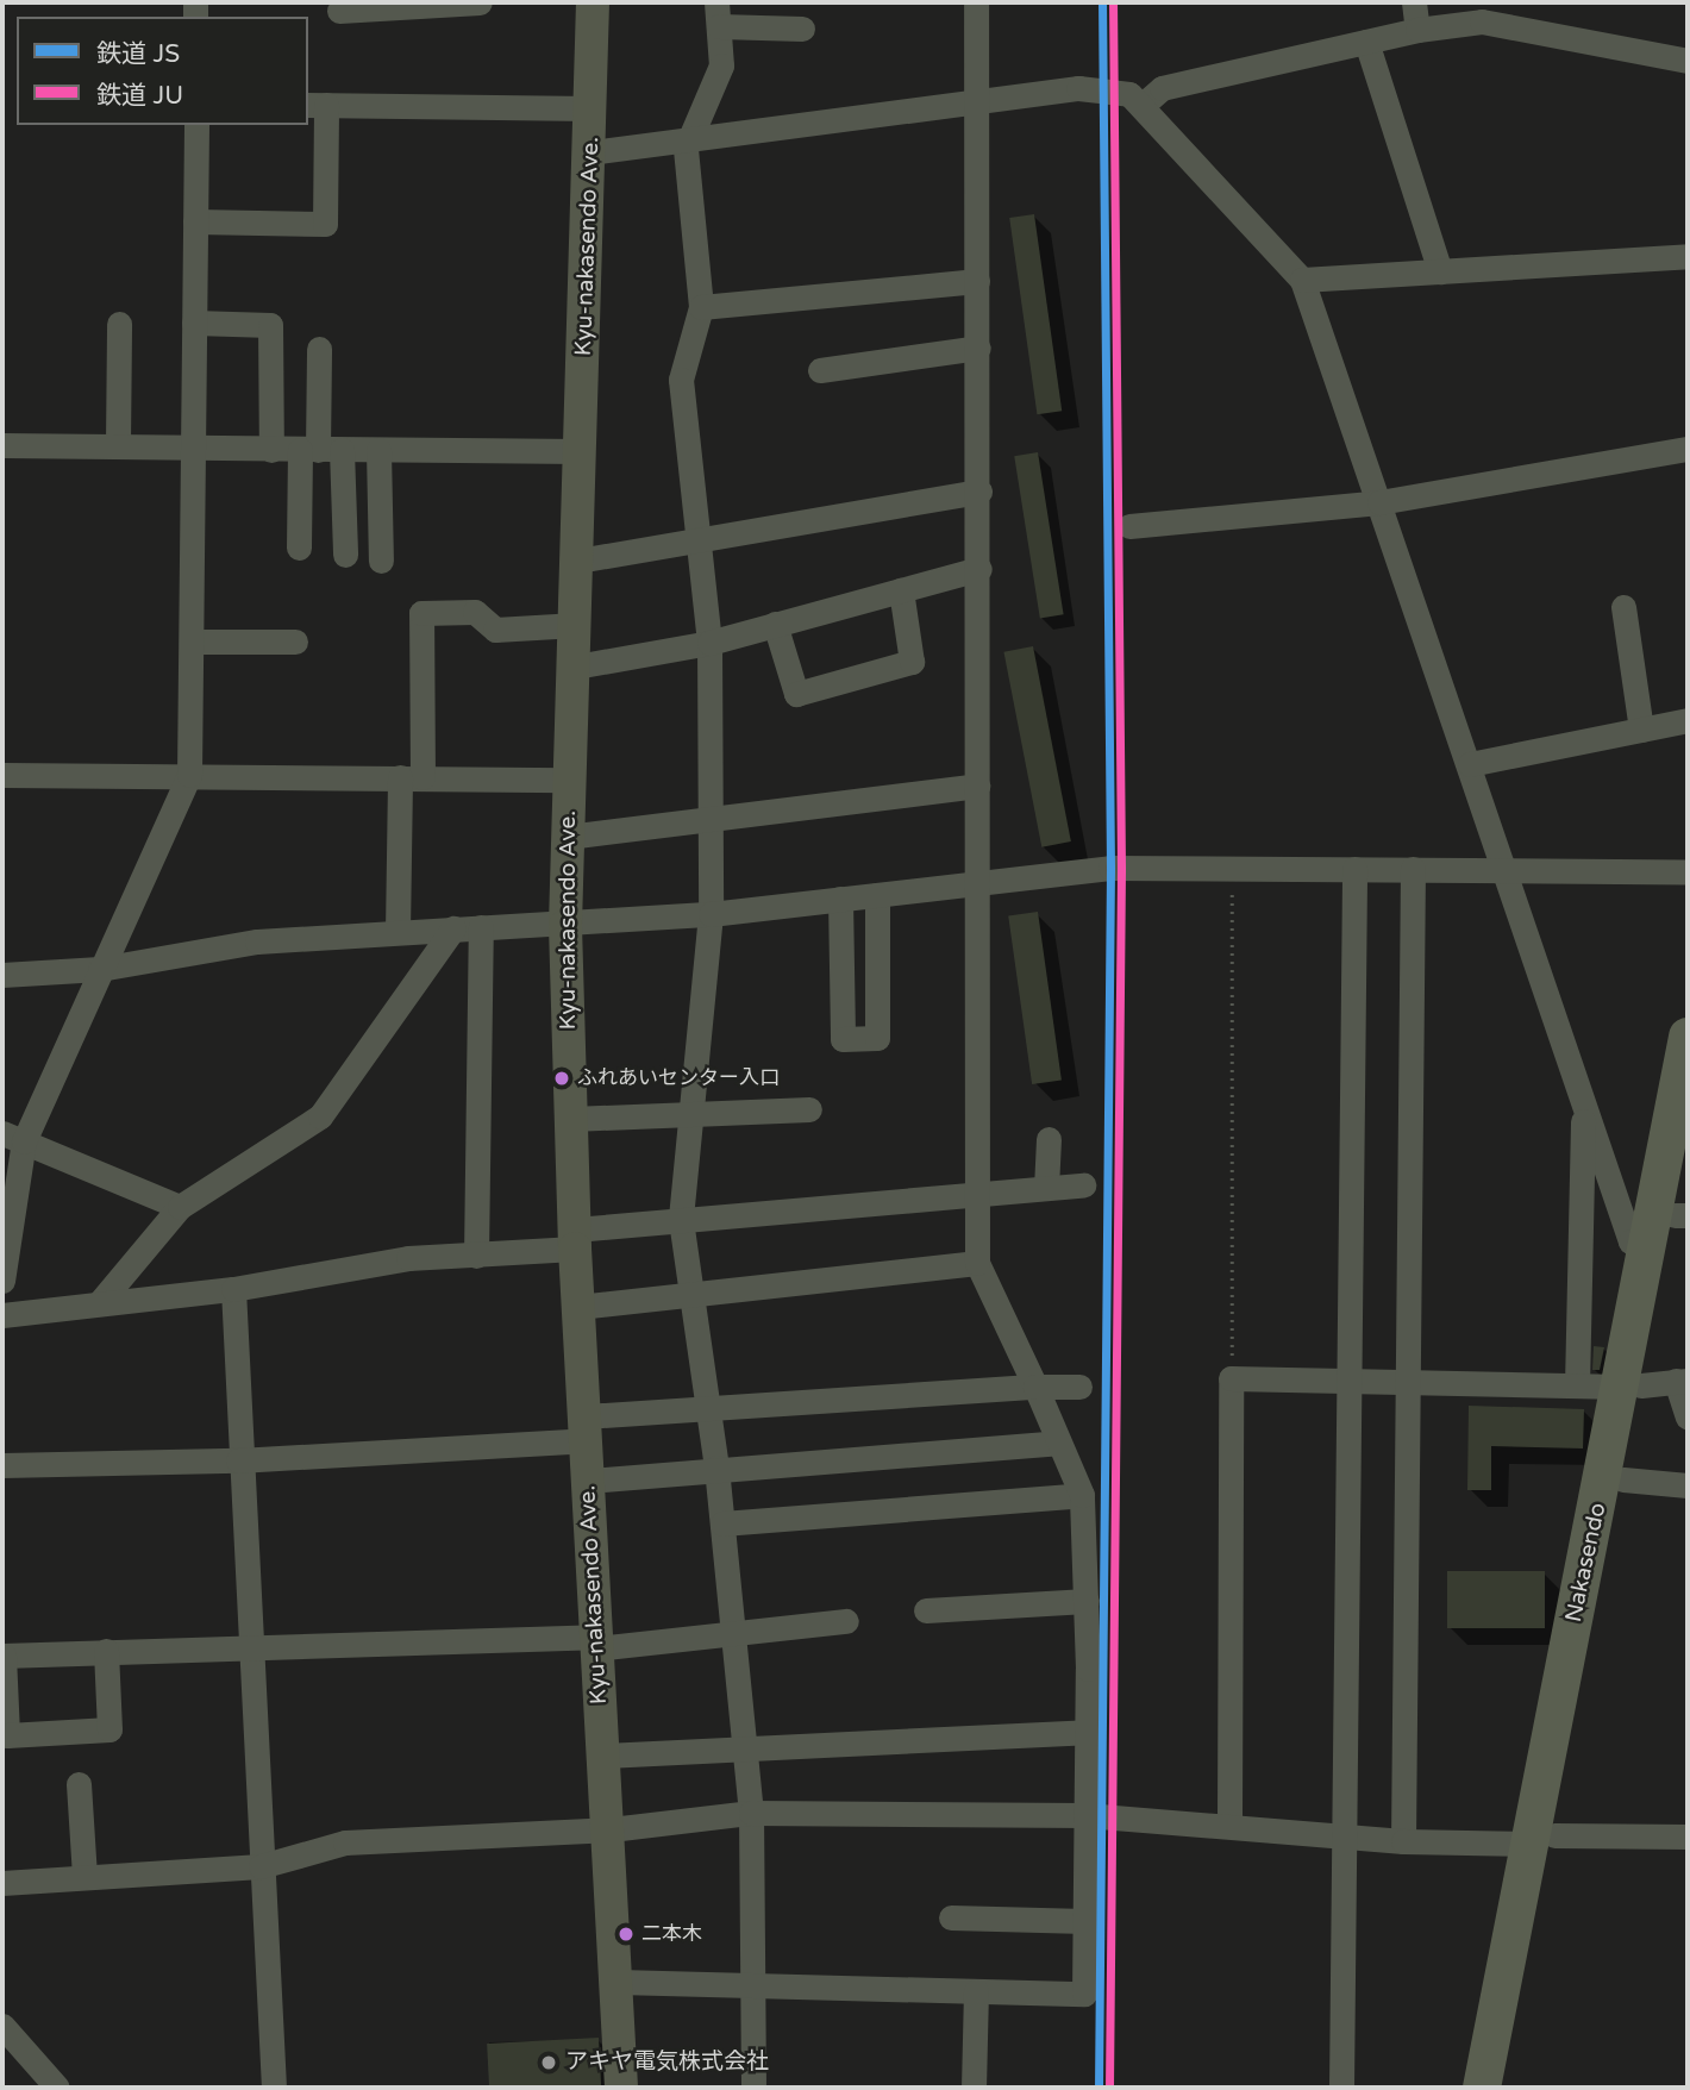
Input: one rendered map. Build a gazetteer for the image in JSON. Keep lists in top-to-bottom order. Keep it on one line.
{"streets":{"highway":["Nakasendo"],"main road":["Kyu-nakasendo Ave."]},"places":["ふれあいセンター入口","二本木","アキヤ電気株式会社"],"lines":["rail line JS","rail line JU"],"legend":["鉄道 JS","鉄道 JU"]}
